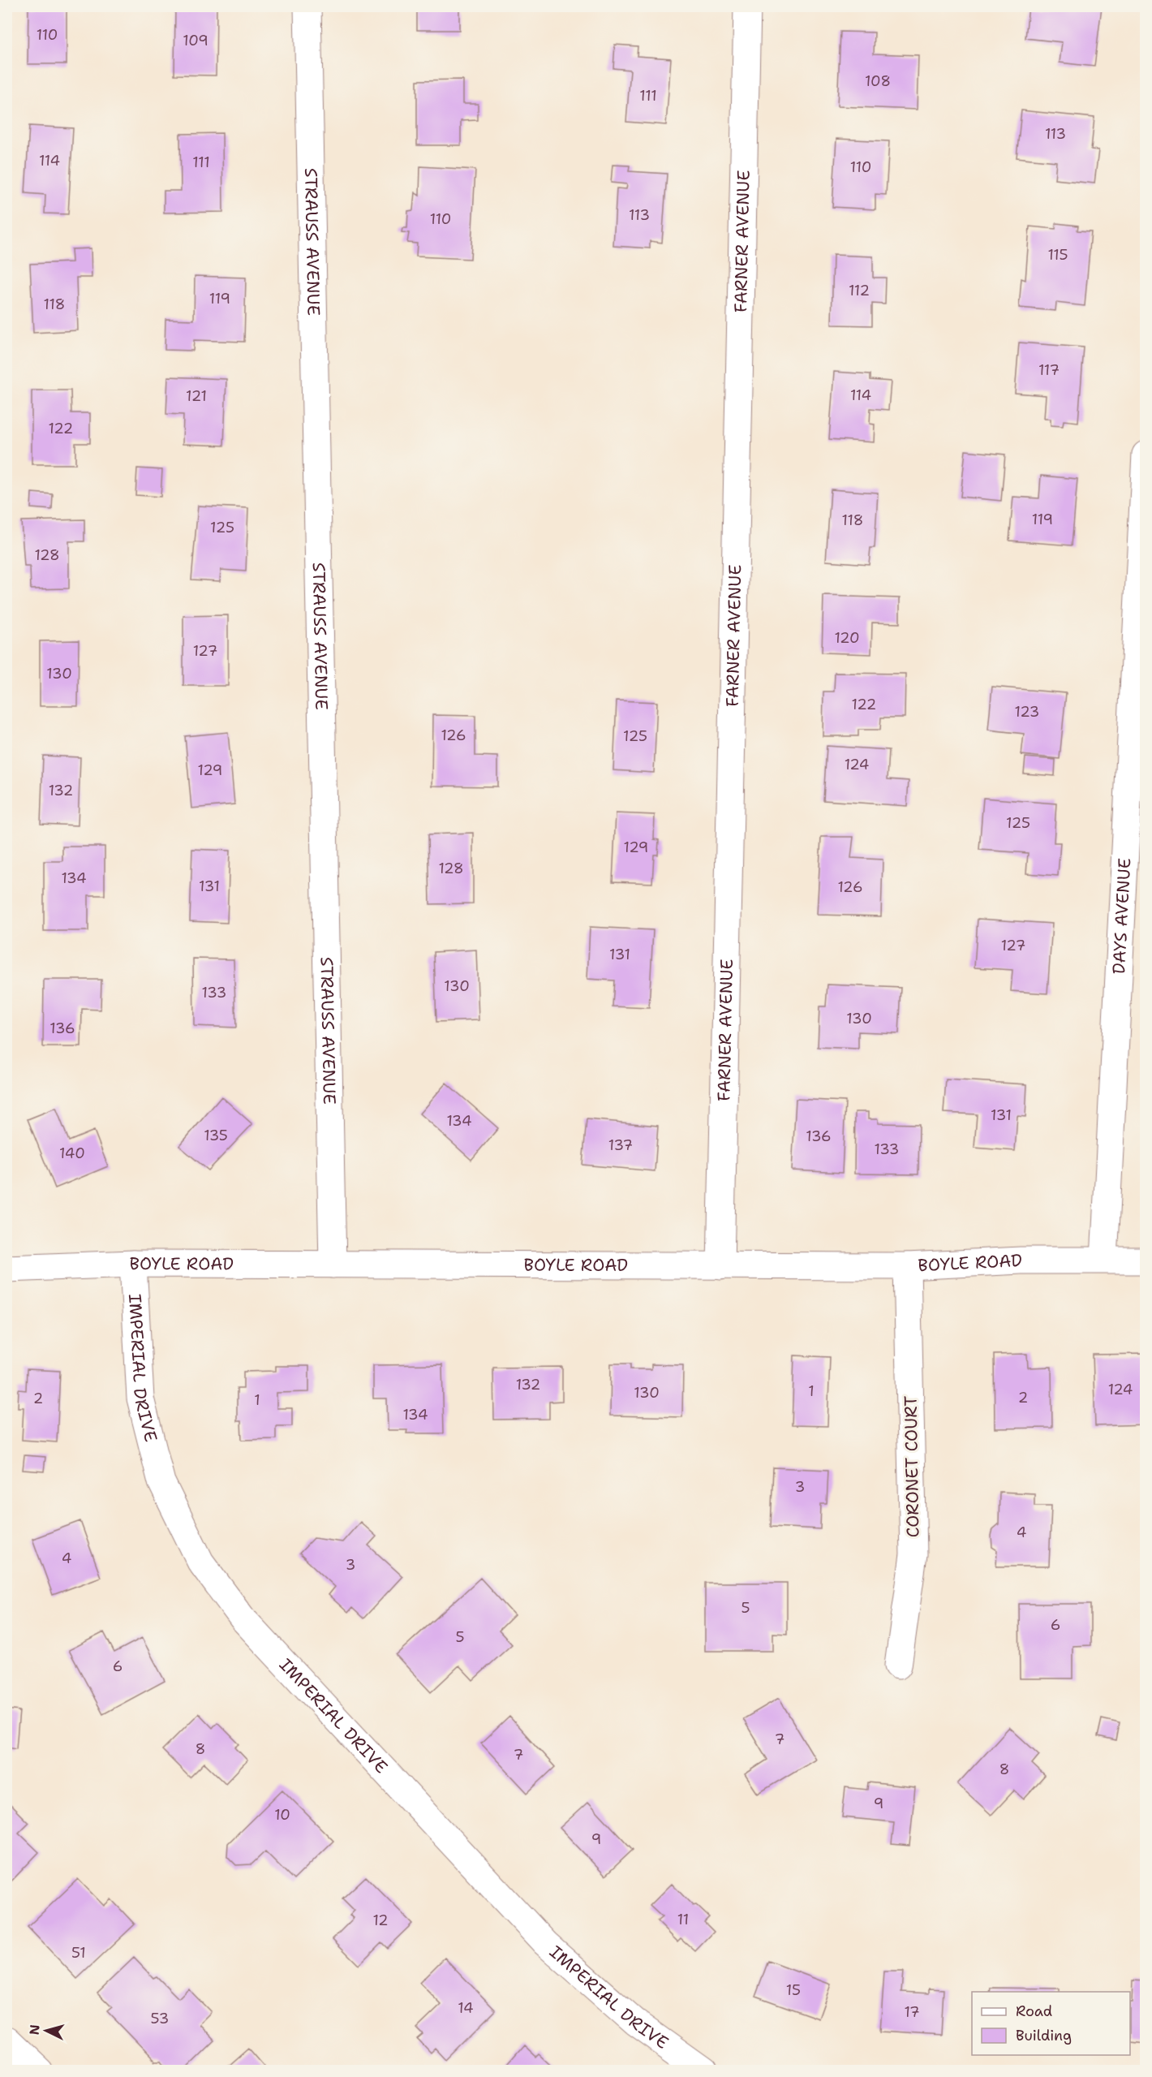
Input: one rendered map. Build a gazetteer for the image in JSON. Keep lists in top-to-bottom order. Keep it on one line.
{"streets":{"street":["STRAUSS AVENUE","FARNER AVENUE","DAYS AVENUE","BOYLE ROAD","IMPERIAL DRIVE","CORONET COURT"]},"crossings":[["STRAUSS AVENUE","BOYLE ROAD"],["FARNER AVENUE","BOYLE ROAD"],["DAYS AVENUE","BOYLE ROAD"],["BOYLE ROAD","IMPERIAL DRIVE"],["BOYLE ROAD","CORONET COURT"]],"house_numbers":["110","109","108","111","113","114","111","110","113","110","115","112","119","118","117","114","121","122","119","118","125","128","120","127","130","122","123","126","125","124","129","132","125","129","128","134","131","126","127","131","130","133","130","136","131","134","135","136","137","133","140","132","124","1","130","2","2","1","134","3","4","4","3","5","6","5","6","7","8","7","8","9","10","9","11","12","51","15","14","17","53"],"legend":["Road","Building"],"north":"left"}
